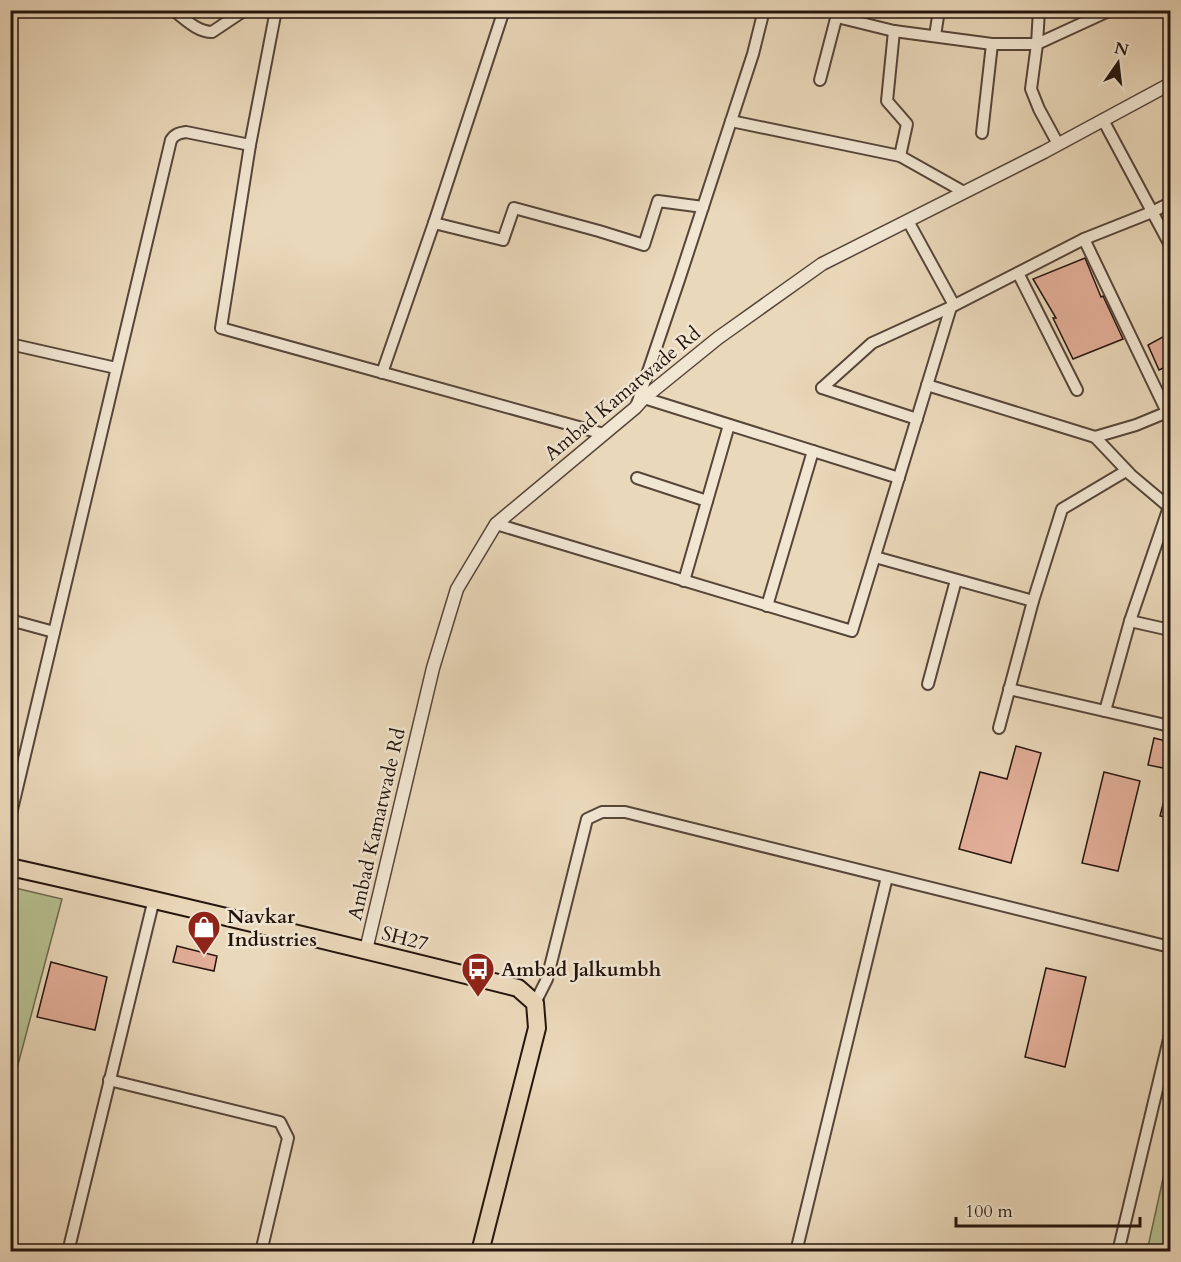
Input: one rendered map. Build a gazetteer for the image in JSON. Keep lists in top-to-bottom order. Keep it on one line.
{"streets":{"main road":["SH27"],"street":["Ambad Kamatwade Rd"]},"crossings":[["Ambad Kamatwade Rd","SH27"]],"places":{"shop":["Navkar Industries"],"bus stop":["Ambad Jalkumbh"]},"scale_bar":"100 m","north":"top"}
